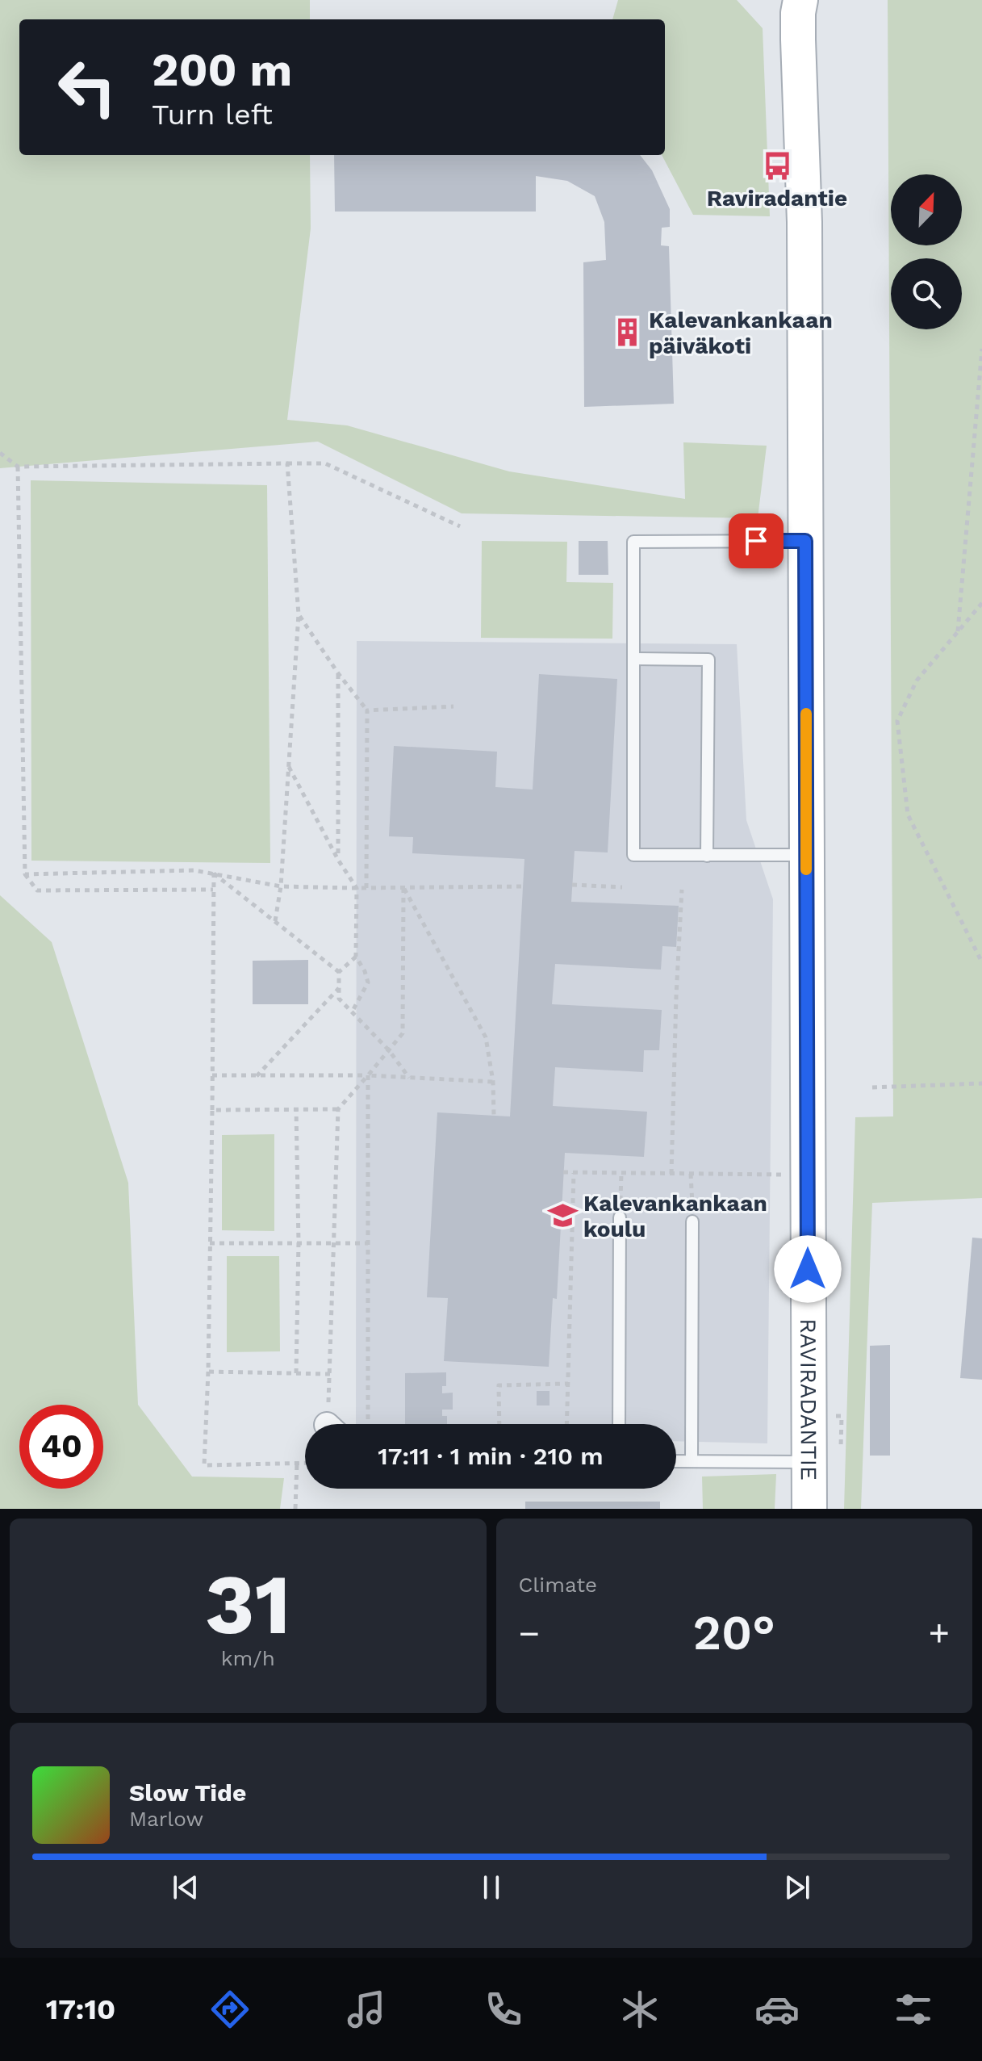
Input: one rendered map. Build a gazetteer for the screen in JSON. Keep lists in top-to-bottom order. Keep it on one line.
{"streets":{"street":["RAVIRADANTIE"]},"places":{"bus stop":["Raviradantie"],"building":["Kalevankankaan päiväkoti"],"school or university":["Kalevankankaan koulu"]},"north":"top right","page":{"turn":["200 m","Turn left"],"limit":"40","trip":"17:11 · 1 min · 210 m","tile":[["31","km/h"],"Climate"],"heat":["−","20°","+"],"song":["Slow Tide","Marlow"],"tabs":"17:10"}}
